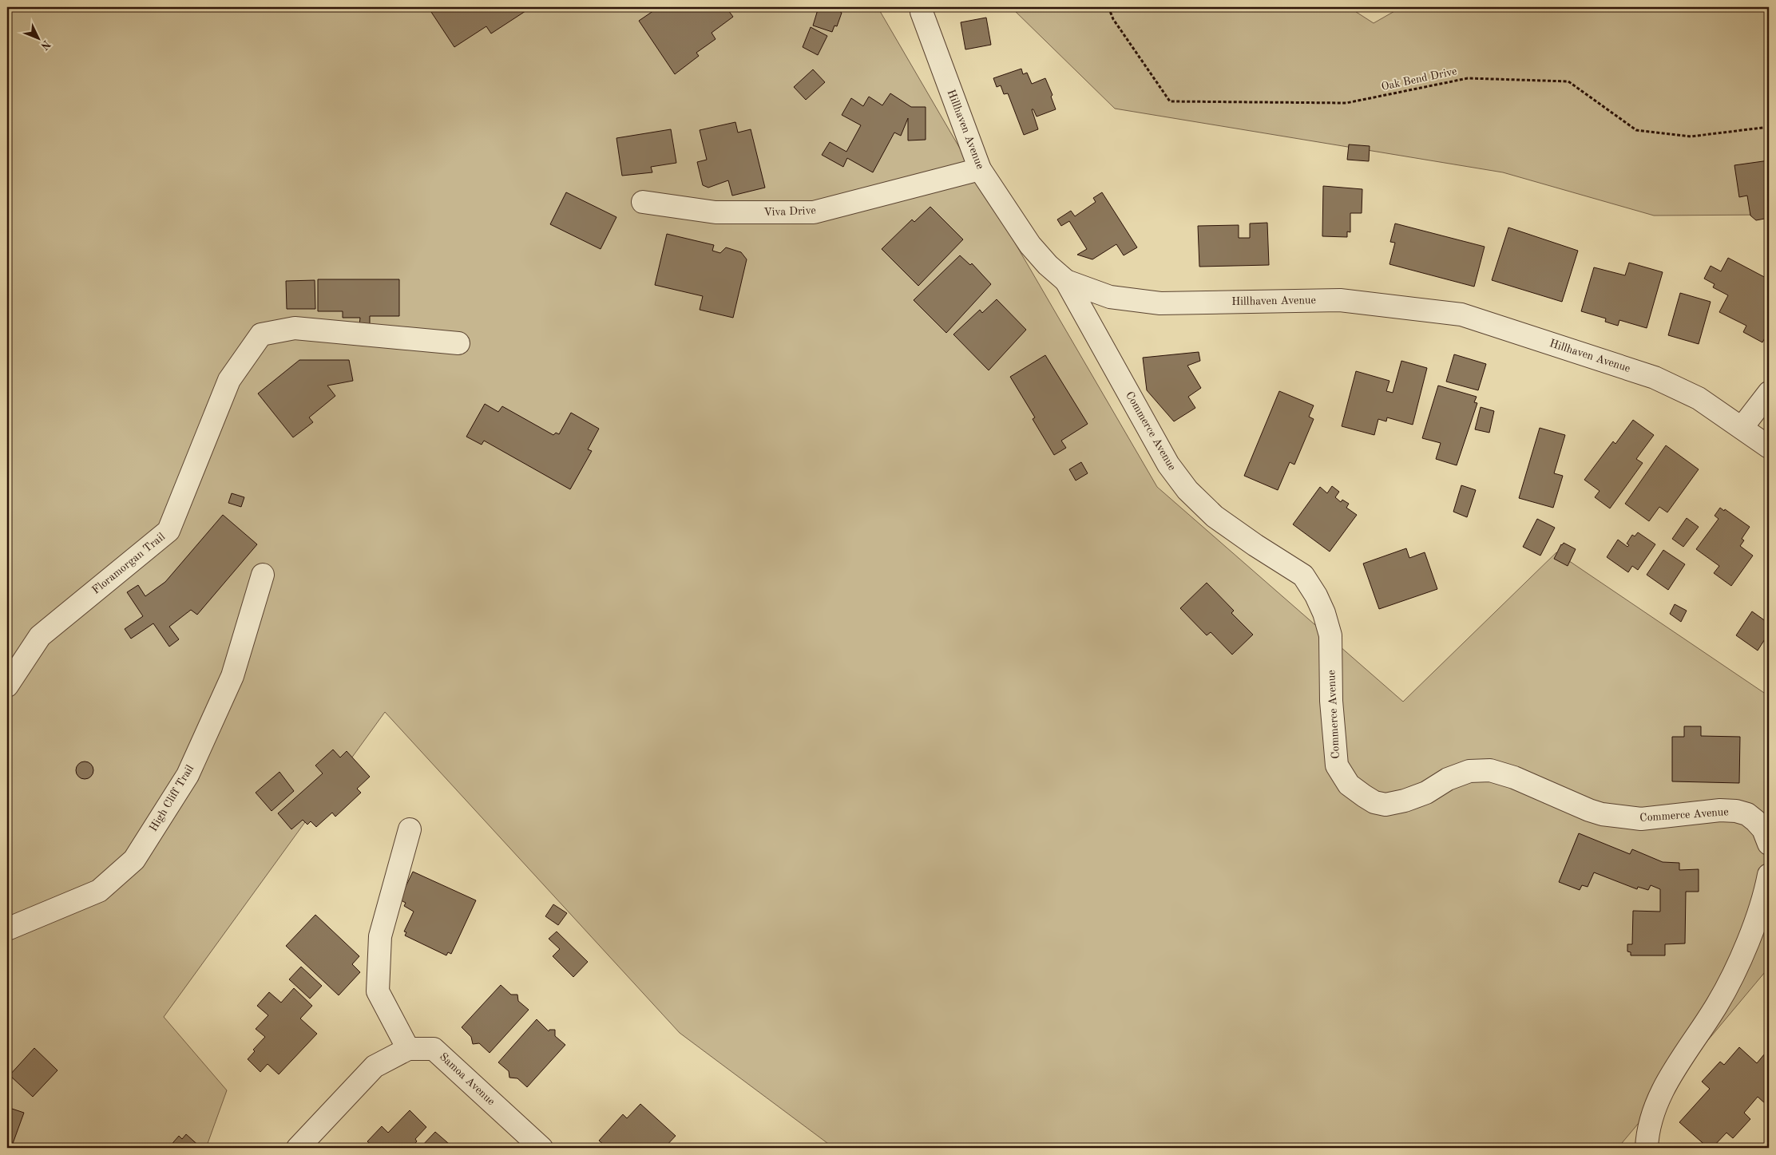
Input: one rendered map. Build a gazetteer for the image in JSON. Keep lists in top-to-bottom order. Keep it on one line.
{"streets":{"street":["Hillhaven Avenue","Viva Drive","Commerce Avenue","Floramorgan Trail","High Cliff Trail","Samoa Avenue"],"path":["Oak Bend Drive"]},"crossings":[["Hillhaven Avenue","Viva Drive"],["Hillhaven Avenue","Commerce Avenue"]],"north":"bottom right"}
